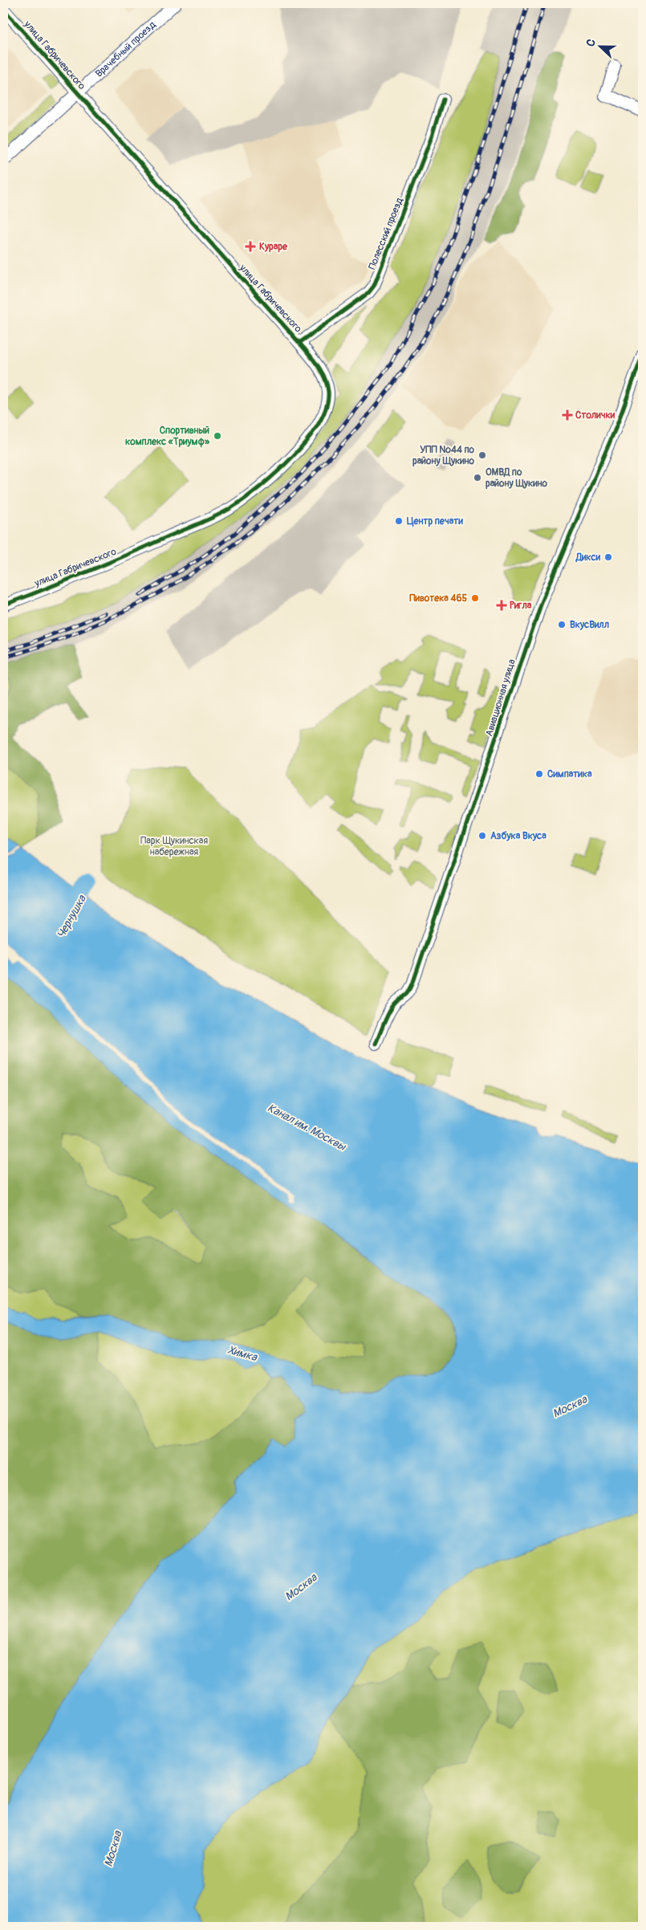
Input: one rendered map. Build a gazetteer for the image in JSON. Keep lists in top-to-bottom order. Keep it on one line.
{"streets":{"street":["Врачебный проезд","улица Габричевского","Полесский проезд","Авиационная улица"]},"crossings":[["Врачебный проезд","улица Габричевского"],["улица Габричевского","Полесский проезд"]],"water":["Чернушка","Канал им. Москвы","Химка","Москва"],"parks":["Парк Щукинская набережная"],"places":{"health":["Кураре","Столички","Ригла"],"other":["Спортивный комплекс «Триумф»","УПП №44 по району Щукино","ОМВД по району Щукино","Центр печати","Дикси","Пивотека 465","ВкусВилл","Симпатика","Азбука Вкуса"]},"north":"left"}
